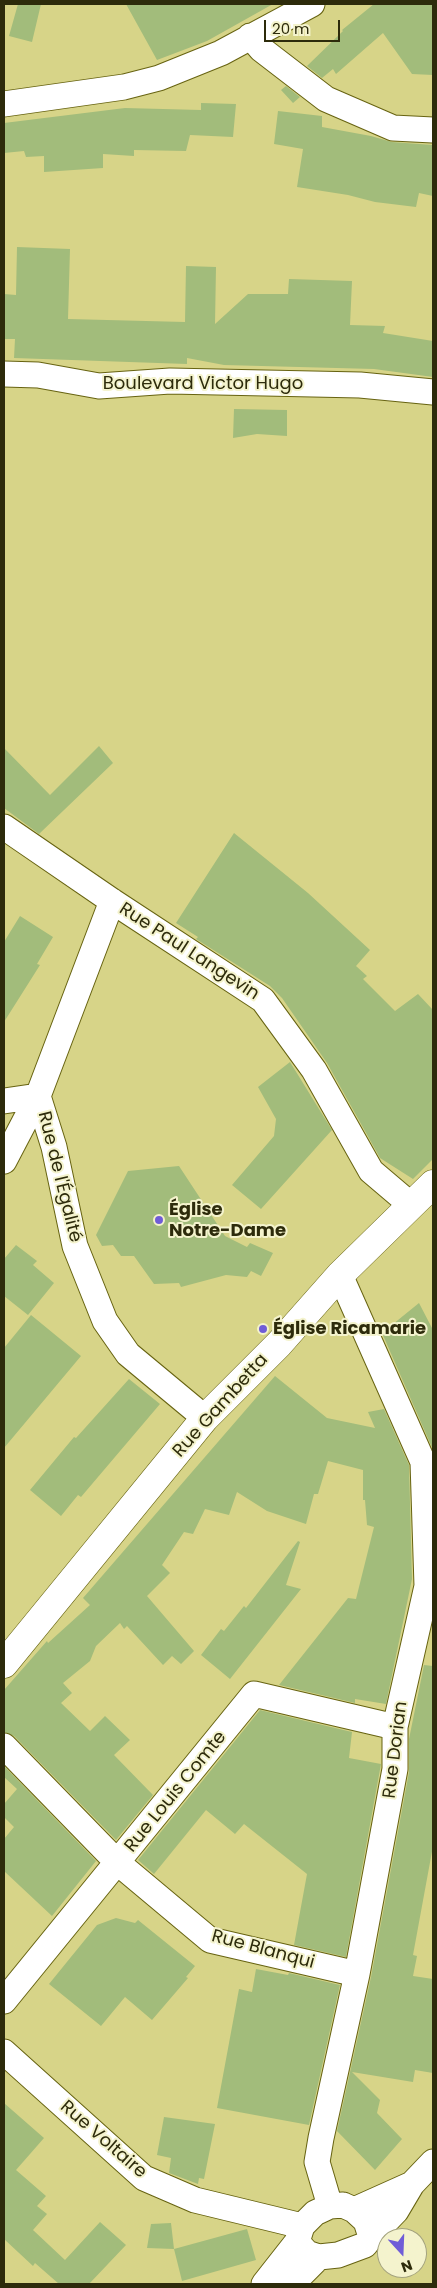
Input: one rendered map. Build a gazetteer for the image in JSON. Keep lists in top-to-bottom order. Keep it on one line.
{"streets":{"main road":["Rue Gambetta"],"street":["Boulevard Victor Hugo","Rue Paul Langevin","Rue de l'Égalité","Rue Dorian","Rue Louis Comte","Rue Blanqui","Rue Voltaire"]},"crossings":[["Rue Paul Langevin","Rue de l'Égalité"],["Rue Paul Langevin","Rue Gambetta"],["Rue de l'Égalité","Rue Gambetta"],["Rue Gambetta","Rue Dorian"],["Rue Dorian","Rue Louis Comte"],["Rue Dorian","Rue Blanqui"],["Rue Dorian","Rue Voltaire"],["Rue Louis Comte","Rue Blanqui"]],"places":["Église Notre-Dame","Église Ricamarie"],"scale_bar":"20 m","north":"bottom"}
